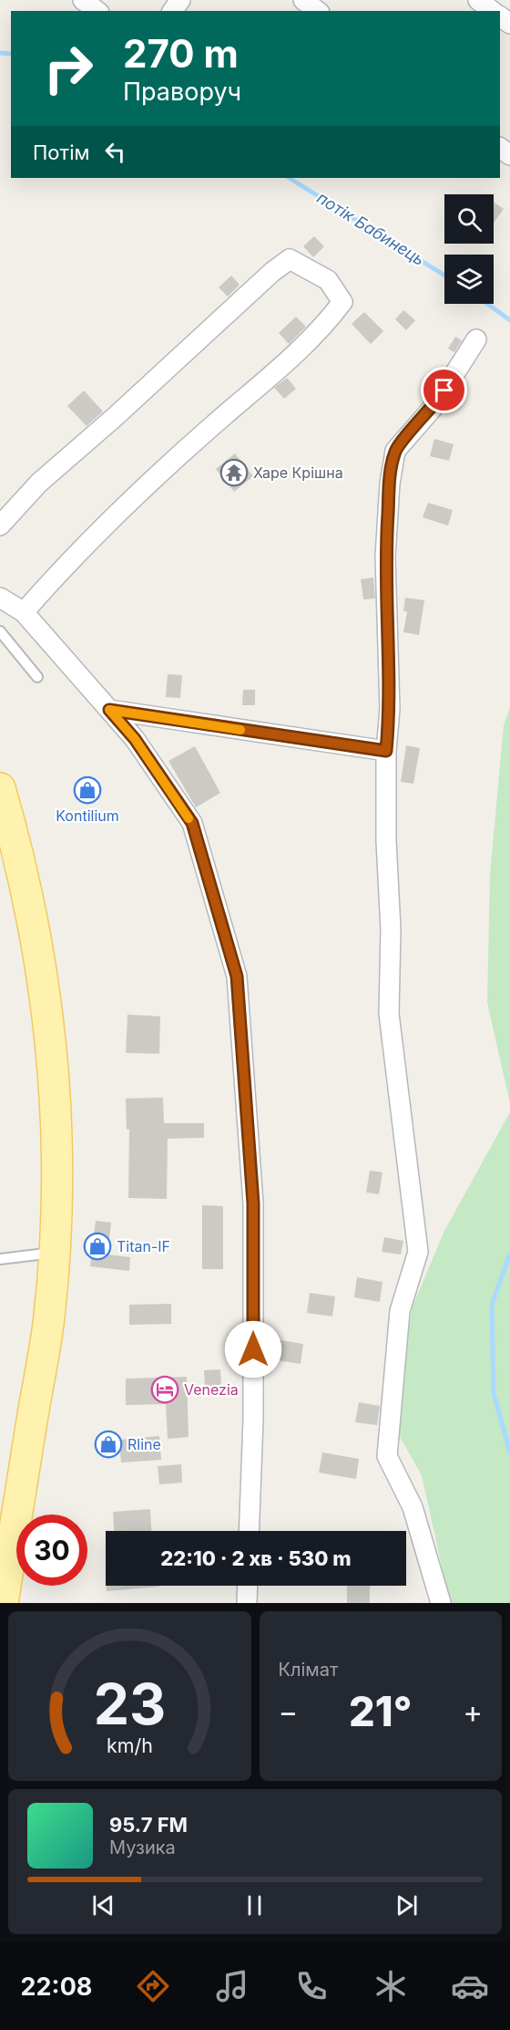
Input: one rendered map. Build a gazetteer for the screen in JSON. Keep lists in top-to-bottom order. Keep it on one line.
{"water":["потік Бабинець"],"places":{"temple":["Харе Крішна"],"shop":["Kontilium","Titan-IF","Rline"],"hotel":["Venezia"]},"page":{"turn":["270 m","Праворуч"],"then":"Потім","limit":"30","trip":"22:10 · 2 хв · 530 m","tile":"Клімат","heat":["−","21°","+"],"song":["95.7 FM","Музика"],"tabs":"22:08","gauge":["23","km/h"]}}
